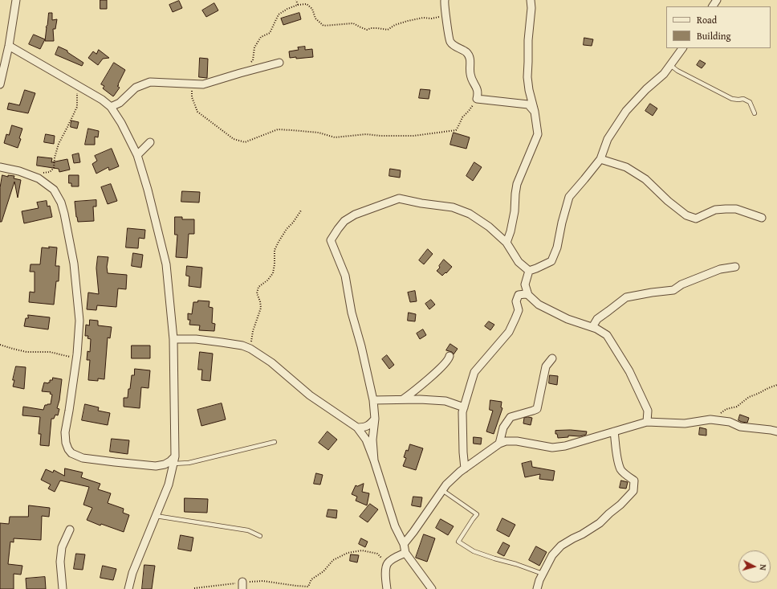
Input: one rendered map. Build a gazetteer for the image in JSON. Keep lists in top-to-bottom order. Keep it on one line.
{"legend":["Road","Building"],"north":"right"}
